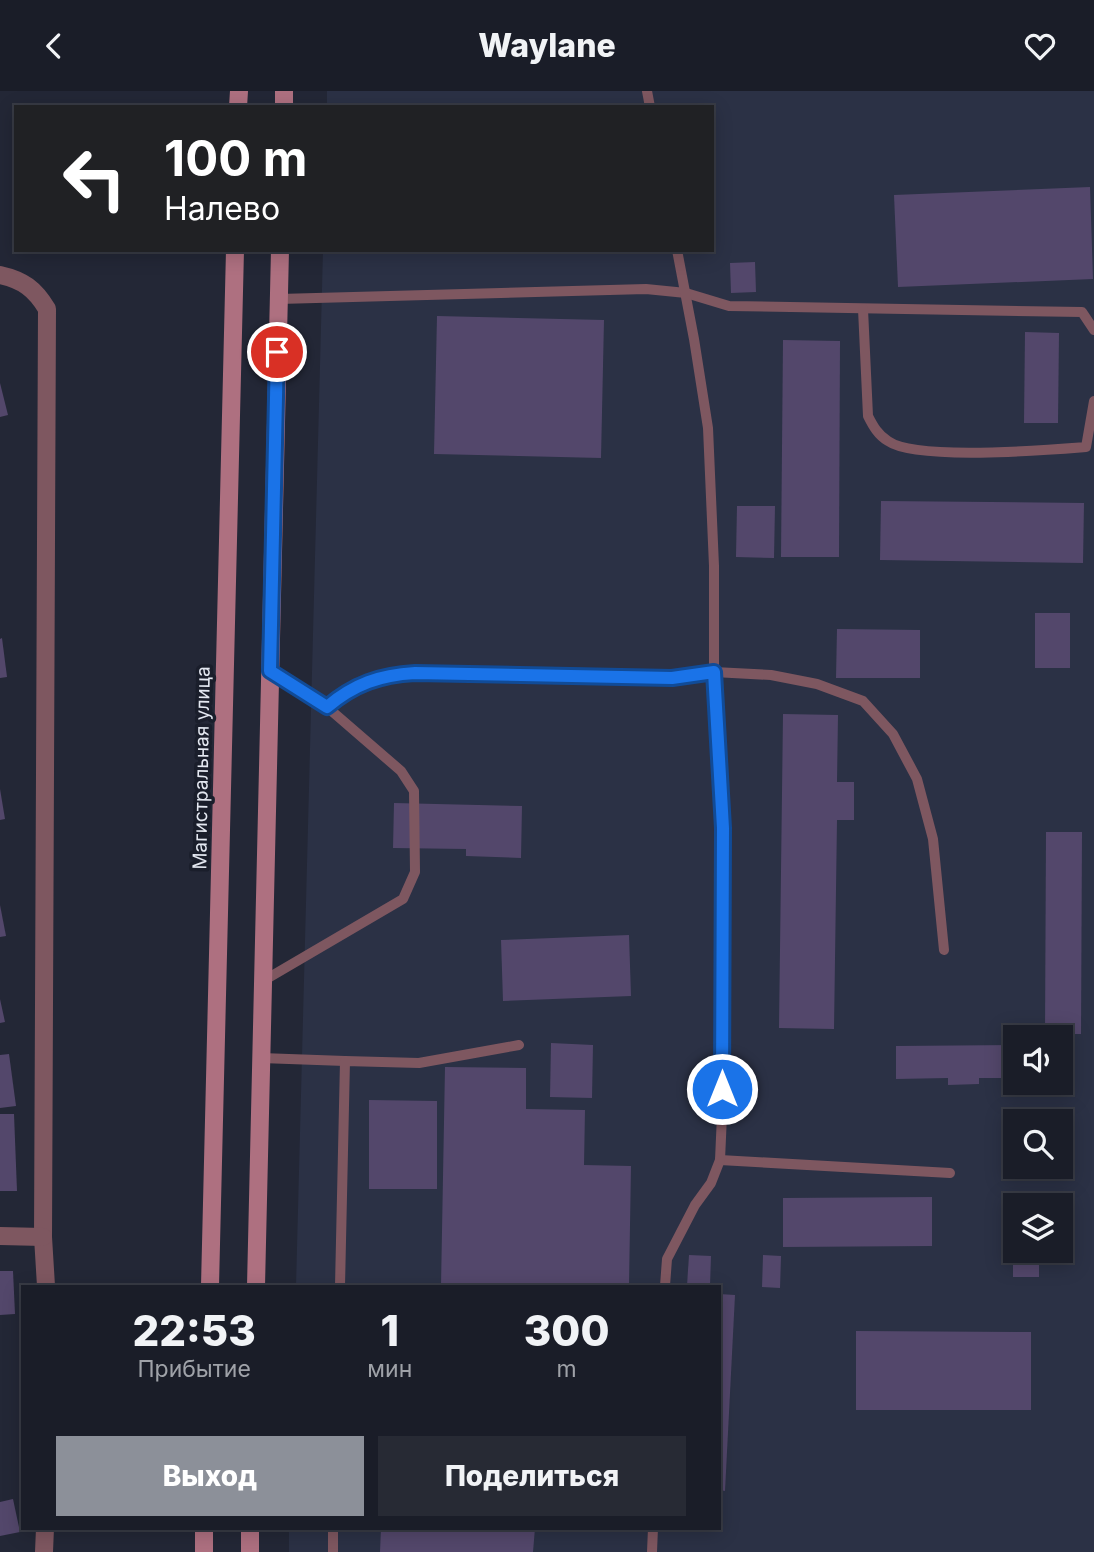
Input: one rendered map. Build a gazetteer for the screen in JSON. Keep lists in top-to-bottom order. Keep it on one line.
{"streets":{"main road":["Магистральная улица"]},"page":{"header":"Waylane","turn":["100 m","Налево"],"eta":["22:53","Прибытие","1","мин","300","m"],"buttons":["Выход","Поделиться"]}}
